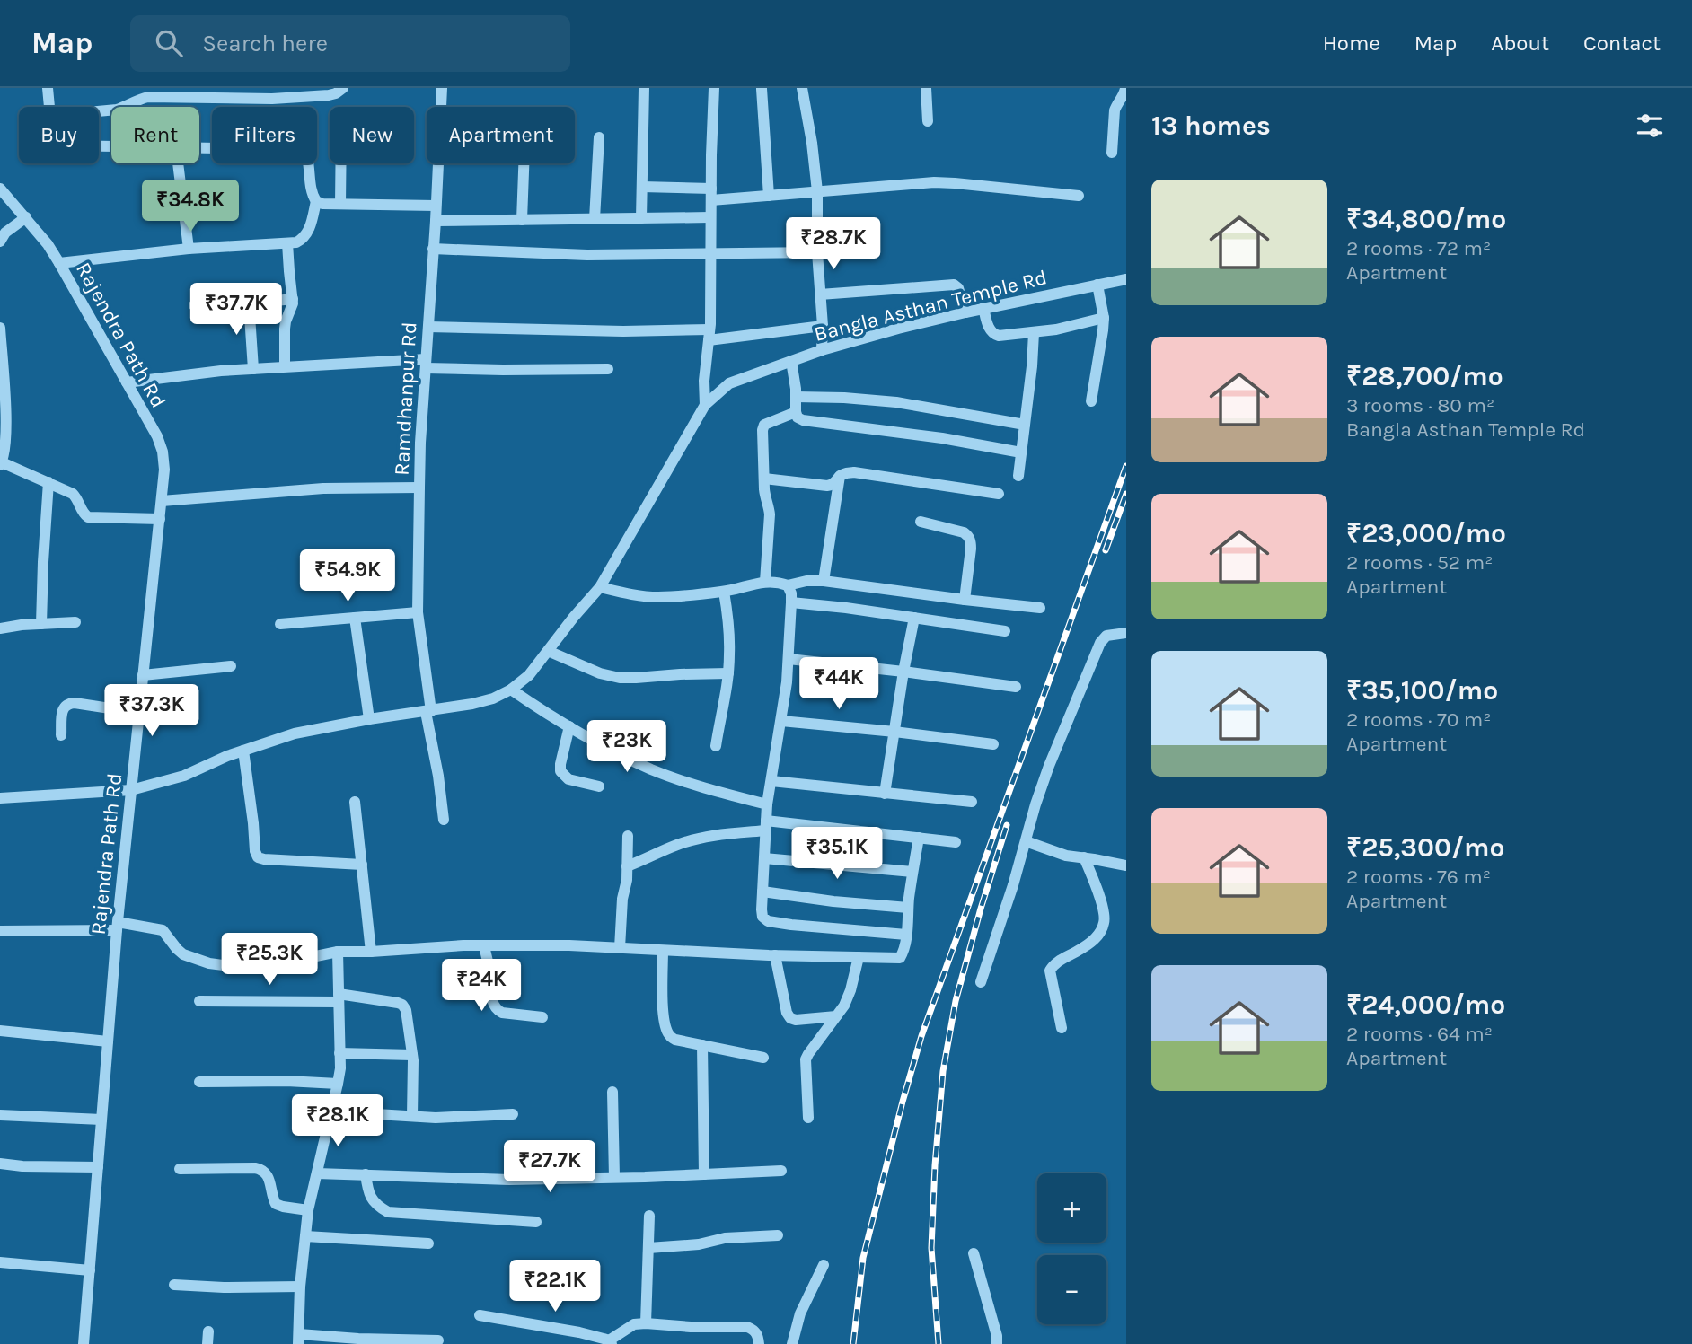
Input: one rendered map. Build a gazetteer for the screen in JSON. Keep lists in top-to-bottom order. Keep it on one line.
{"streets":{"street":["Bangla Asthan Temple Rd","Rajendra Path Rd","Ramdhanpur Rd"]},"crossings":[["Bangla Asthan Temple Rd","Rajendra Path Rd"],["Bangla Asthan Temple Rd","Ramdhanpur Rd"]],"page":{"header":"Map","search":"Search here","nav":["Home","Map","About","Contact"],"heading":"13 homes","chip":["Buy","Rent","Filters","New","Apartment"],"list":[{"name":"₹34,800/mo","note":"2 rooms · 72 m² · Apartment"},{"name":"₹28,700/mo","note":"3 rooms · 80 m² · Bangla Asthan Temple Rd"},{"name":"₹23,000/mo","note":"2 rooms · 52 m² · Apartment"},{"name":"₹35,100/mo","note":"2 rooms · 70 m² · Apartment"},{"name":"₹25,300/mo","note":"2 rooms · 76 m² · Apartment"},{"name":"₹24,000/mo","note":"2 rooms · 64 m² · Apartment"}],"price":["₹34.8K","₹28.7K","₹37.7K","₹54.9K","₹44K","₹37.3K","₹23K","₹35.1K","₹25.3K","₹24K","₹28.1K","₹27.7K","₹22.1K"],"map_buttons":["+","−"]}}
